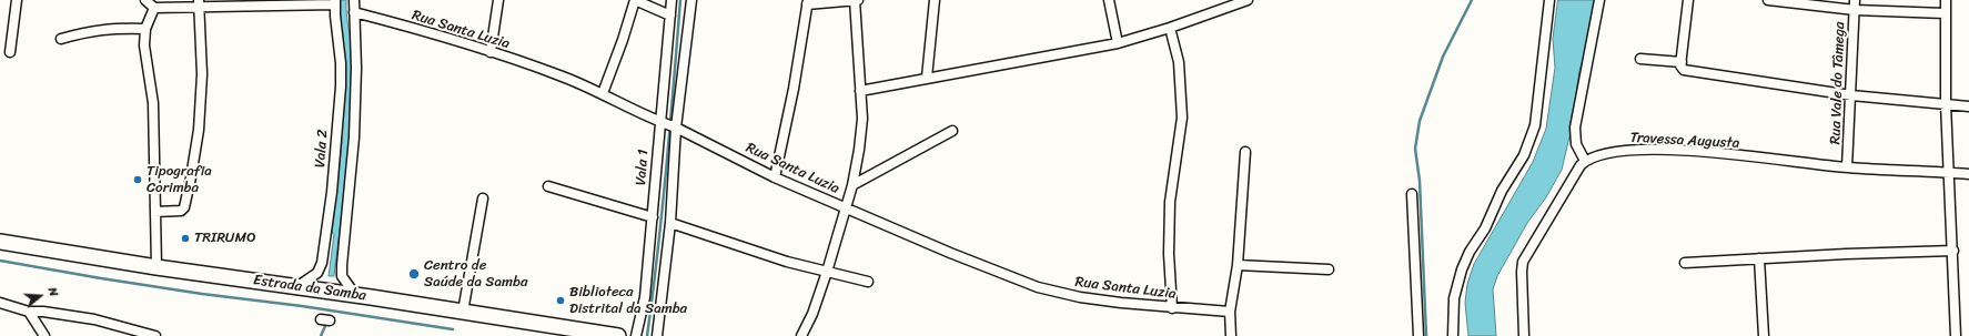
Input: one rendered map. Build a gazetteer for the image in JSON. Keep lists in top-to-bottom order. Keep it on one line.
{"streets":{"main road":["Estrada da Samba"],"street":["Rua Santa Luzia","Rua Vale do Tâmega","Travessa Augusta","Vala 2","Vala 1"]},"crossings":[["Rua Santa Luzia","Vala 2"],["Rua Santa Luzia","Vala 1"],["Rua Vale do Tâmega","Travessa Augusta"],["Vala 2","Estrada da Samba"]],"places":["Tipografia Corimba","TRIRUMO","Centro de Saúde da Samba","Biblioteca Distrital da Samba"],"north":"right"}
